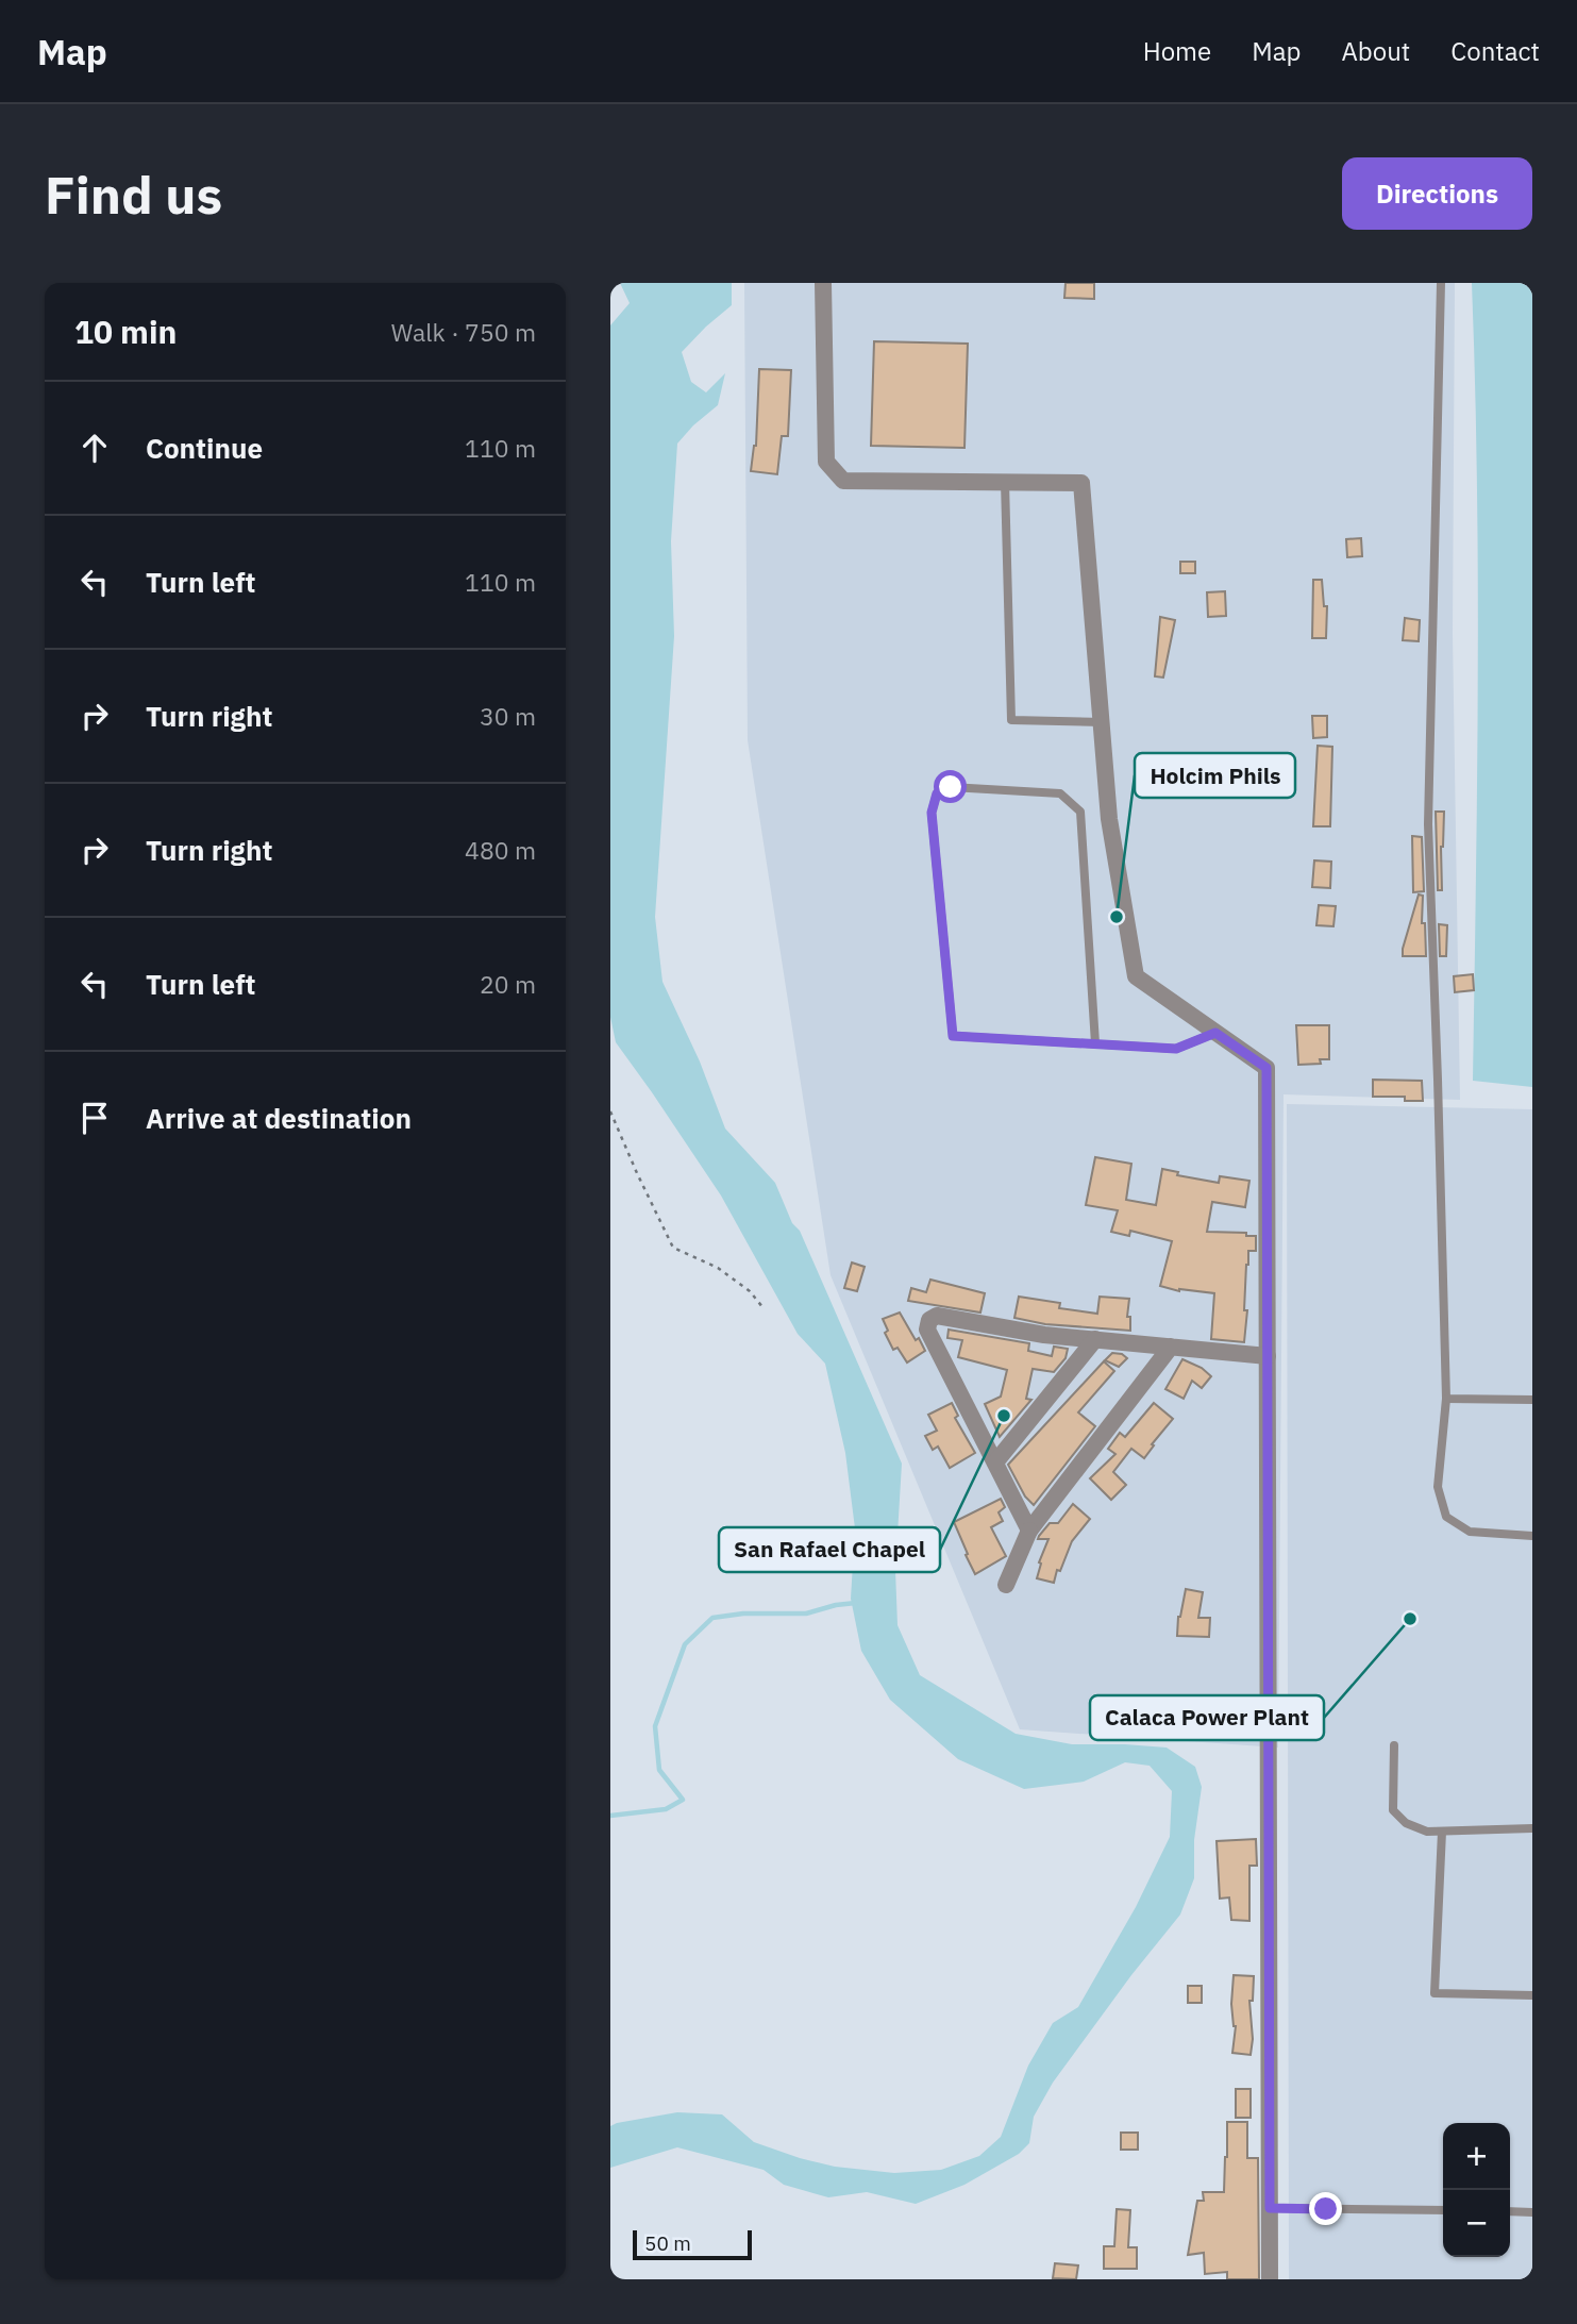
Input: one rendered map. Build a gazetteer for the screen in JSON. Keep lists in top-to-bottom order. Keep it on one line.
{"places":["Holcim Phils","San Rafael Chapel","Calaca Power Plant"],"scale_bar":"50 m","page":{"header":"Map","nav":["Home","Map","About","Contact"],"buttons":"Directions","title":"Find us","heading":["10 min","Walk · 750 m"],"list":[["Continue","110 m"],["Turn left","110 m"],["Turn right","30 m"],["Turn right","480 m"],["Turn left","20 m"],"Arrive at destination"],"map_buttons":["+","−"],"scale":"50 m"}}
